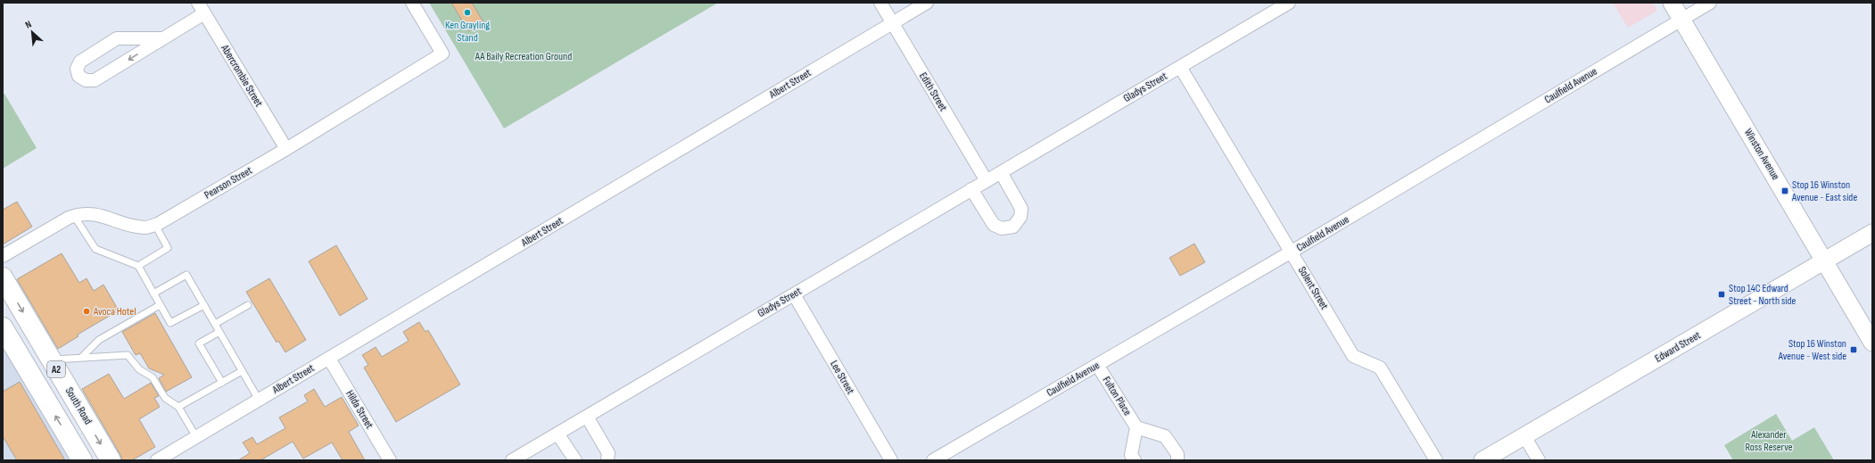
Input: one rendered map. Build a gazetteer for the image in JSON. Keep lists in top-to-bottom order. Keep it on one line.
{"streets":{"highway":["A2","South Road"],"street":["Abercrombie Street","Albert Street","Caulfield Avenue","Gladys Street","Edith Street","Winston Avenue","Pearson Street","Solent Street","Edward Street","Lee Street","Fulton Place","Hilda Street"]},"crossings":[["Abercrombie Street","Pearson Street"],["Albert Street","Edith Street"],["Albert Street","Hilda Street"],["Caulfield Avenue","Winston Avenue"],["Caulfield Avenue","Solent Street"],["Caulfield Avenue","Fulton Place"],["Gladys Street","Edith Street"],["Gladys Street","Solent Street"],["Gladys Street","Lee Street"],["Winston Avenue","Edward Street"]],"parks":["AA Baily Recreation Ground","Alexander Ross Reserve"],"places":{"other":["Ken Grayling Stand","Avoca Hotel"],"transit":["Stop 16 Winston Avenue - East side","Stop 14C Edward Street - North side","Stop 16 Winston Avenue - West side"]},"north":"top left"}
